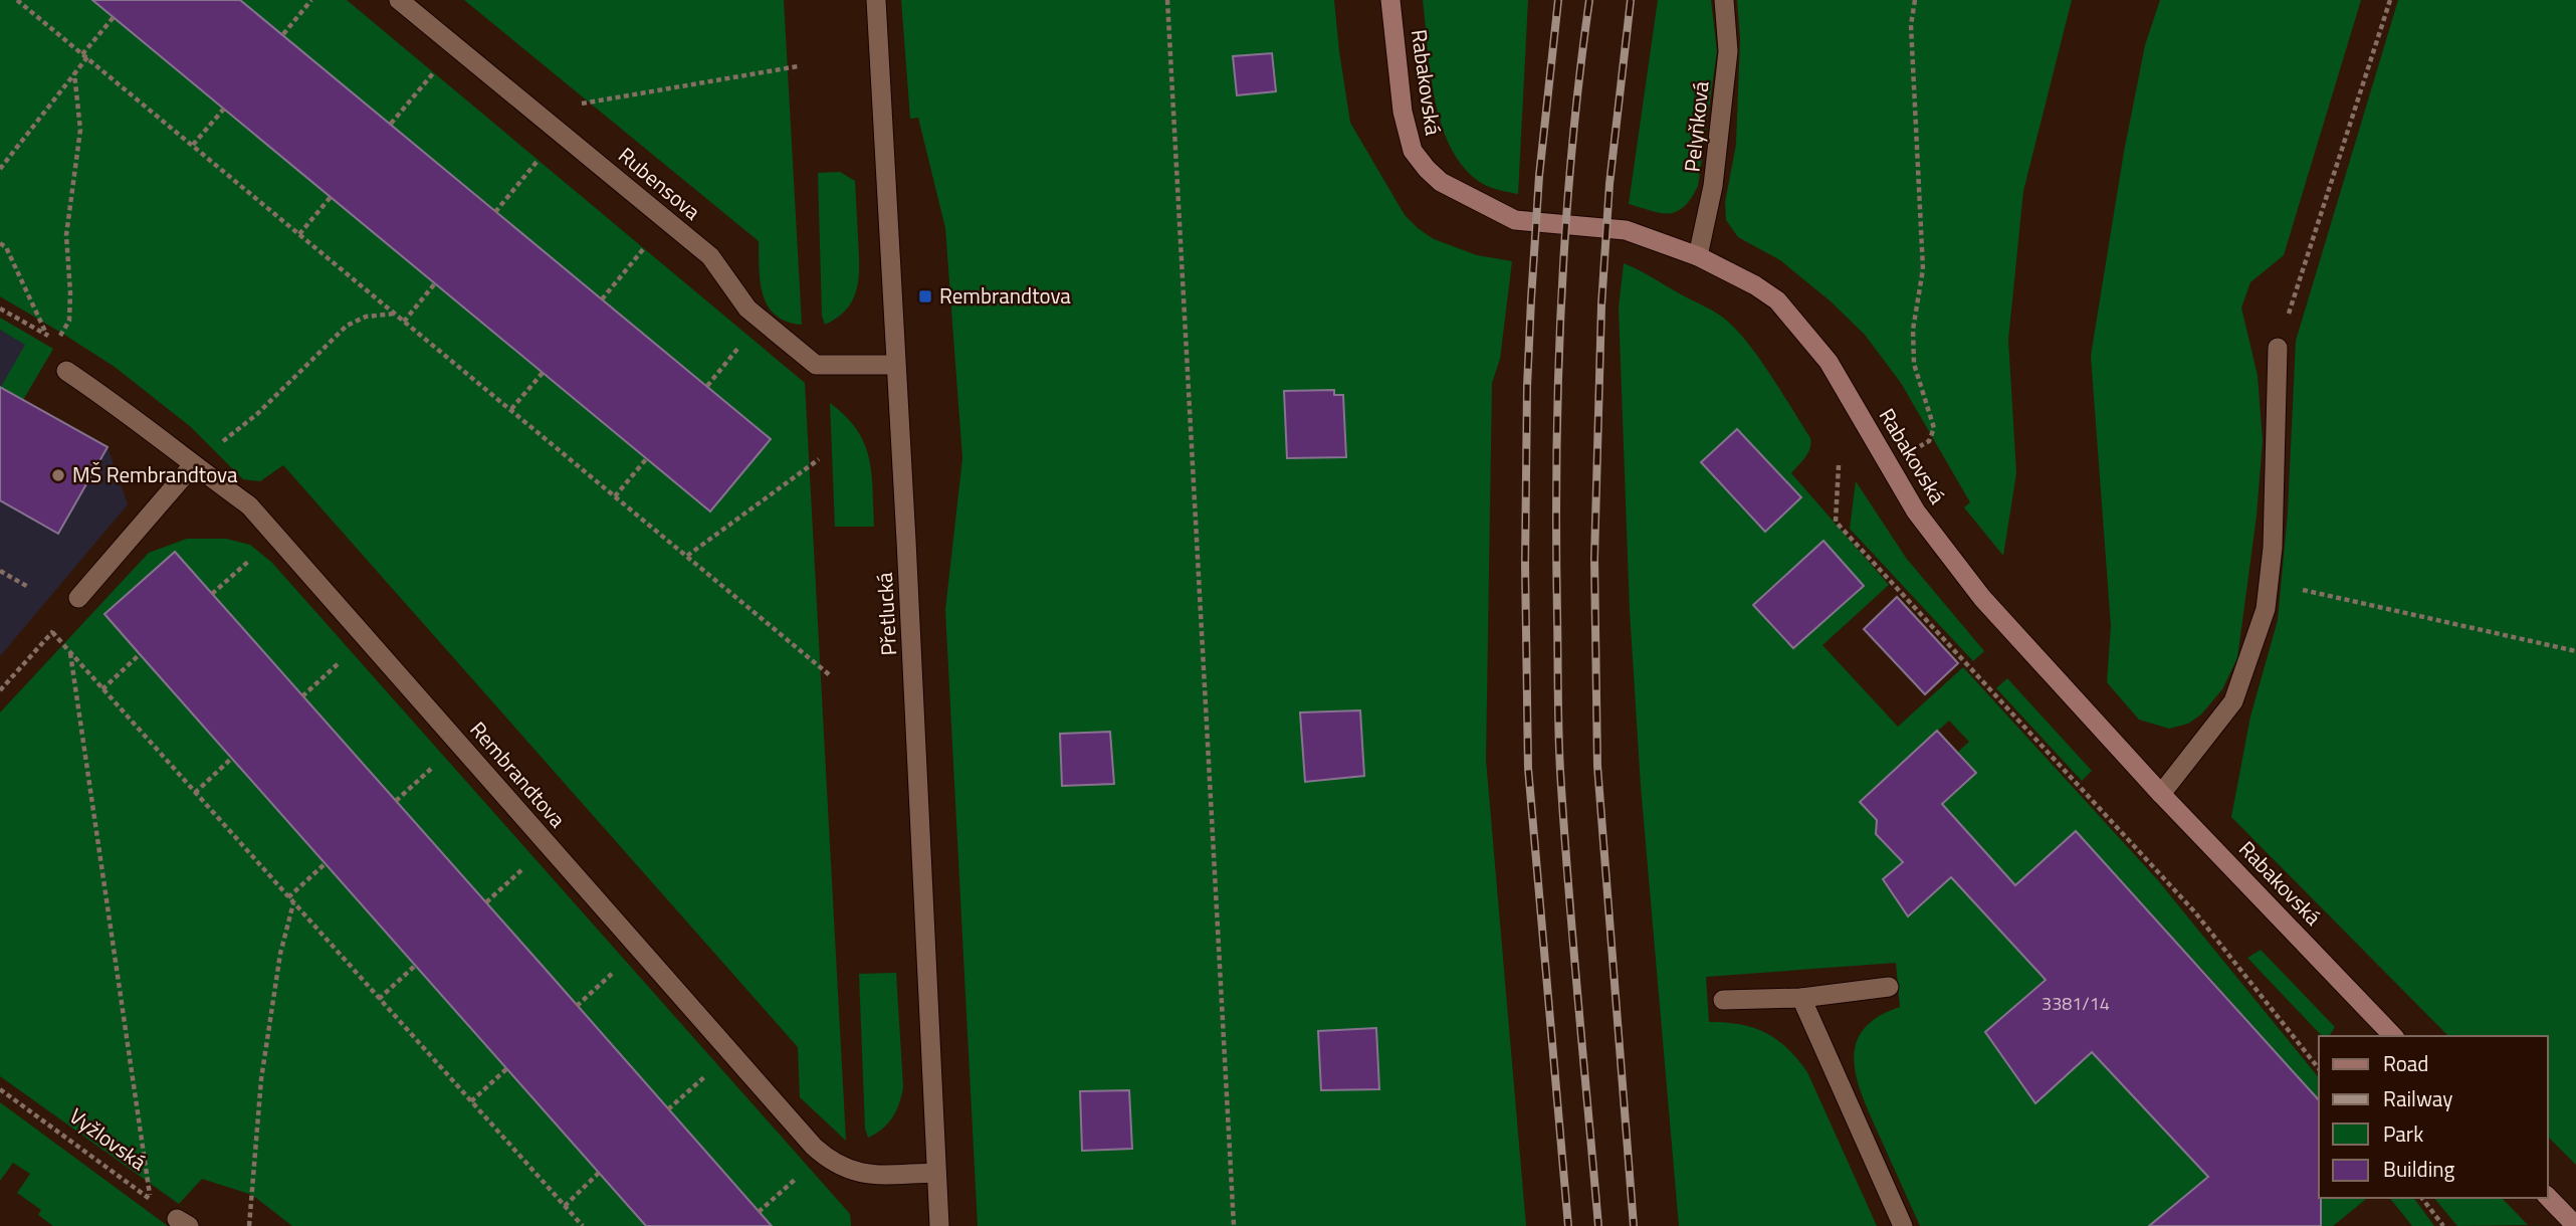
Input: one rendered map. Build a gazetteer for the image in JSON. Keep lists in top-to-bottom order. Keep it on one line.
{"streets":{"main road":["Rabakovská"],"street":["Pelyňková","Rubensova","Přetlucká","Rembrandtova"],"path":["Vyžlovská"]},"crossings":[["Rabakovská","Pelyňková"],["Rubensova","Přetlucká"],["Přetlucká","Rembrandtova"]],"places":{"transit":["Rembrandtova"],"other":["MŠ Rembrandtova"]},"house_numbers":["3381/14"],"legend":["Road","Railway","Park","Building"]}
